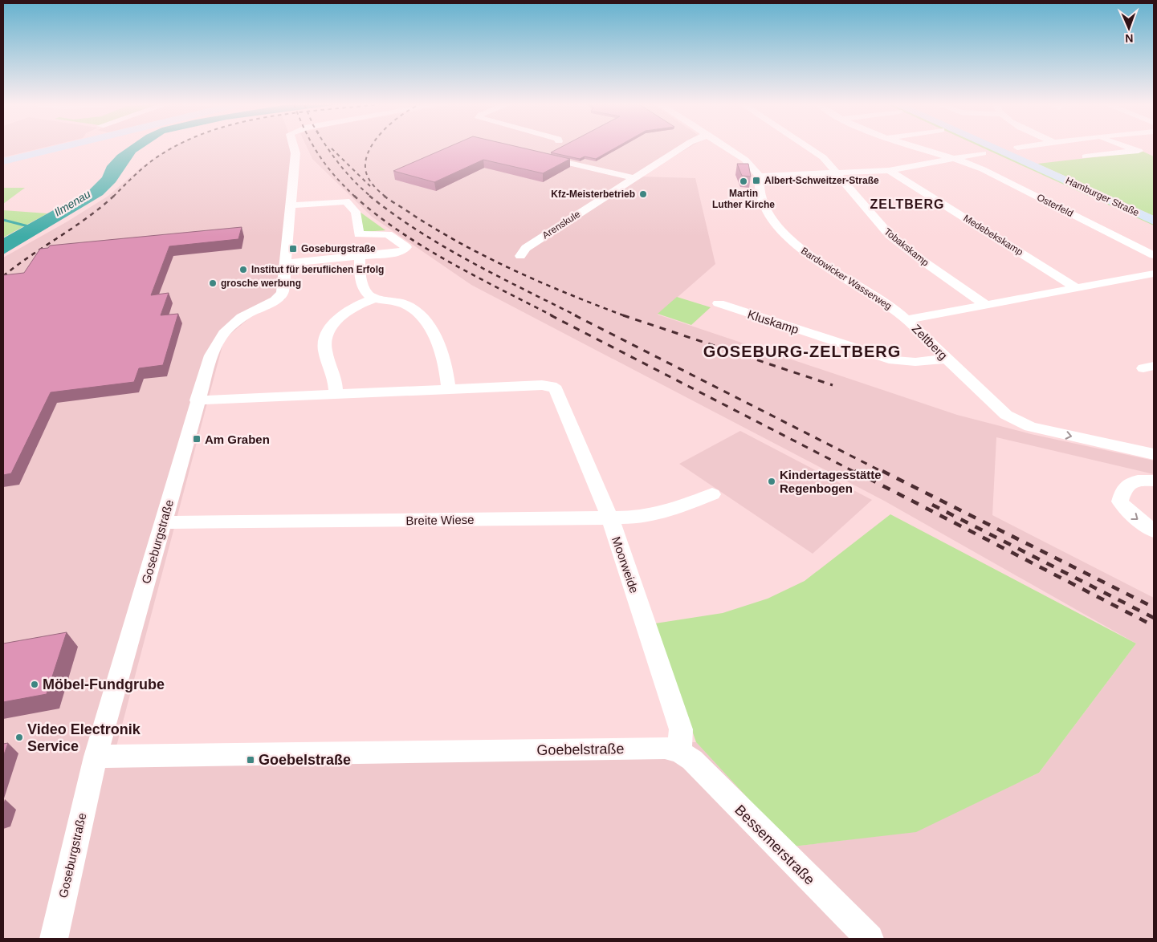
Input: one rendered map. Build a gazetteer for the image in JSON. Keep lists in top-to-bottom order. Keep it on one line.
{"streets":{"main road":["Hamburger Straße"],"street":["Osterfeld","Arenskule","Medebekskamp","Tobakskamp","Bardowicker Wasserweg","Kluskamp","Zeltberg","Breite Wiese","Goseburgstraße","Moorweide","Goebelstraße","Bessemerstraße"]},"crossings":[["Medebekskamp","Zeltberg"],["Tobakskamp","Zeltberg"],["Bardowicker Wasserweg","Zeltberg"],["Kluskamp","Zeltberg"],["Breite Wiese","Goseburgstraße"],["Breite Wiese","Moorweide"],["Goseburgstraße","Goebelstraße"],["Moorweide","Goebelstraße"],["Moorweide","Bessemerstraße"],["Goebelstraße","Bessemerstraße"]],"one_way":["Zeltberg"],"districts":["ZELTBERG","GOSEBURG-ZELTBERG"],"water":["Ilmenau"],"places":{"transit":["Albert-Schweitzer-Straße","Goseburgstraße","Am Graben","Goebelstraße"],"other":["Martin Luther Kirche","Kfz-Meisterbetrieb","Institut für beruflichen Erfolg","grosche werbung","Kindertagesstätte Regenbogen","Möbel-Fundgrube","Video Electronik Service"]},"north":"bottom"}
